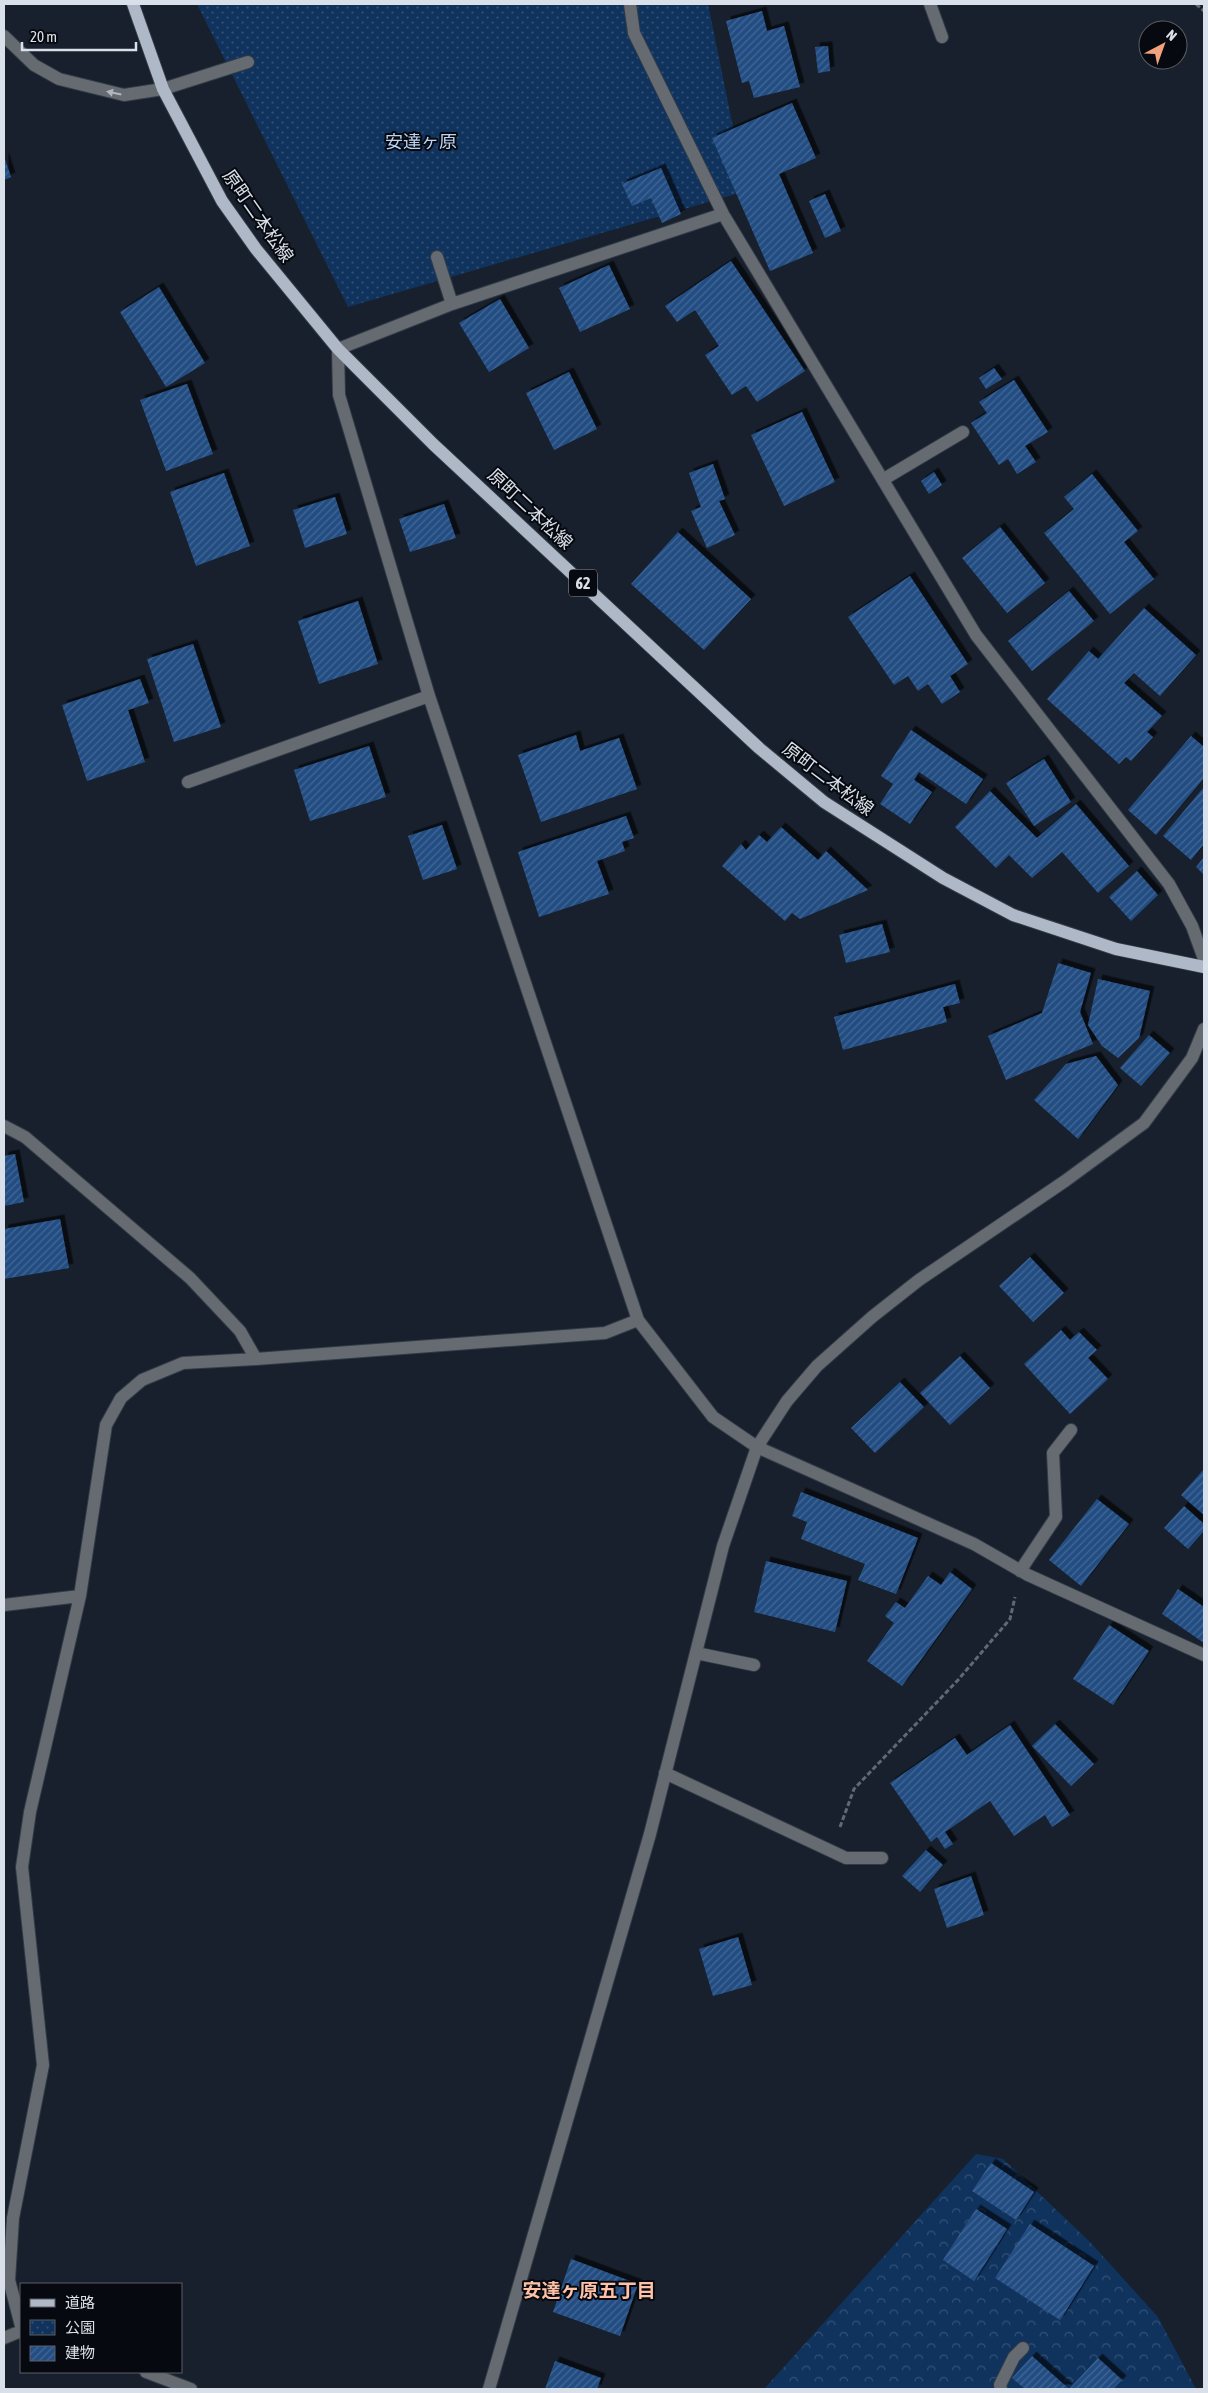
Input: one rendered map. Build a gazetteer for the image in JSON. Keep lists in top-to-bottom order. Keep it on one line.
{"streets":{"main road":["原町二本松線","62"]},"districts":["安達ヶ原五丁目"],"parks":["安達ヶ原"],"legend":["道路","公園","建物"],"scale_bar":"20 m","north":"top right"}
